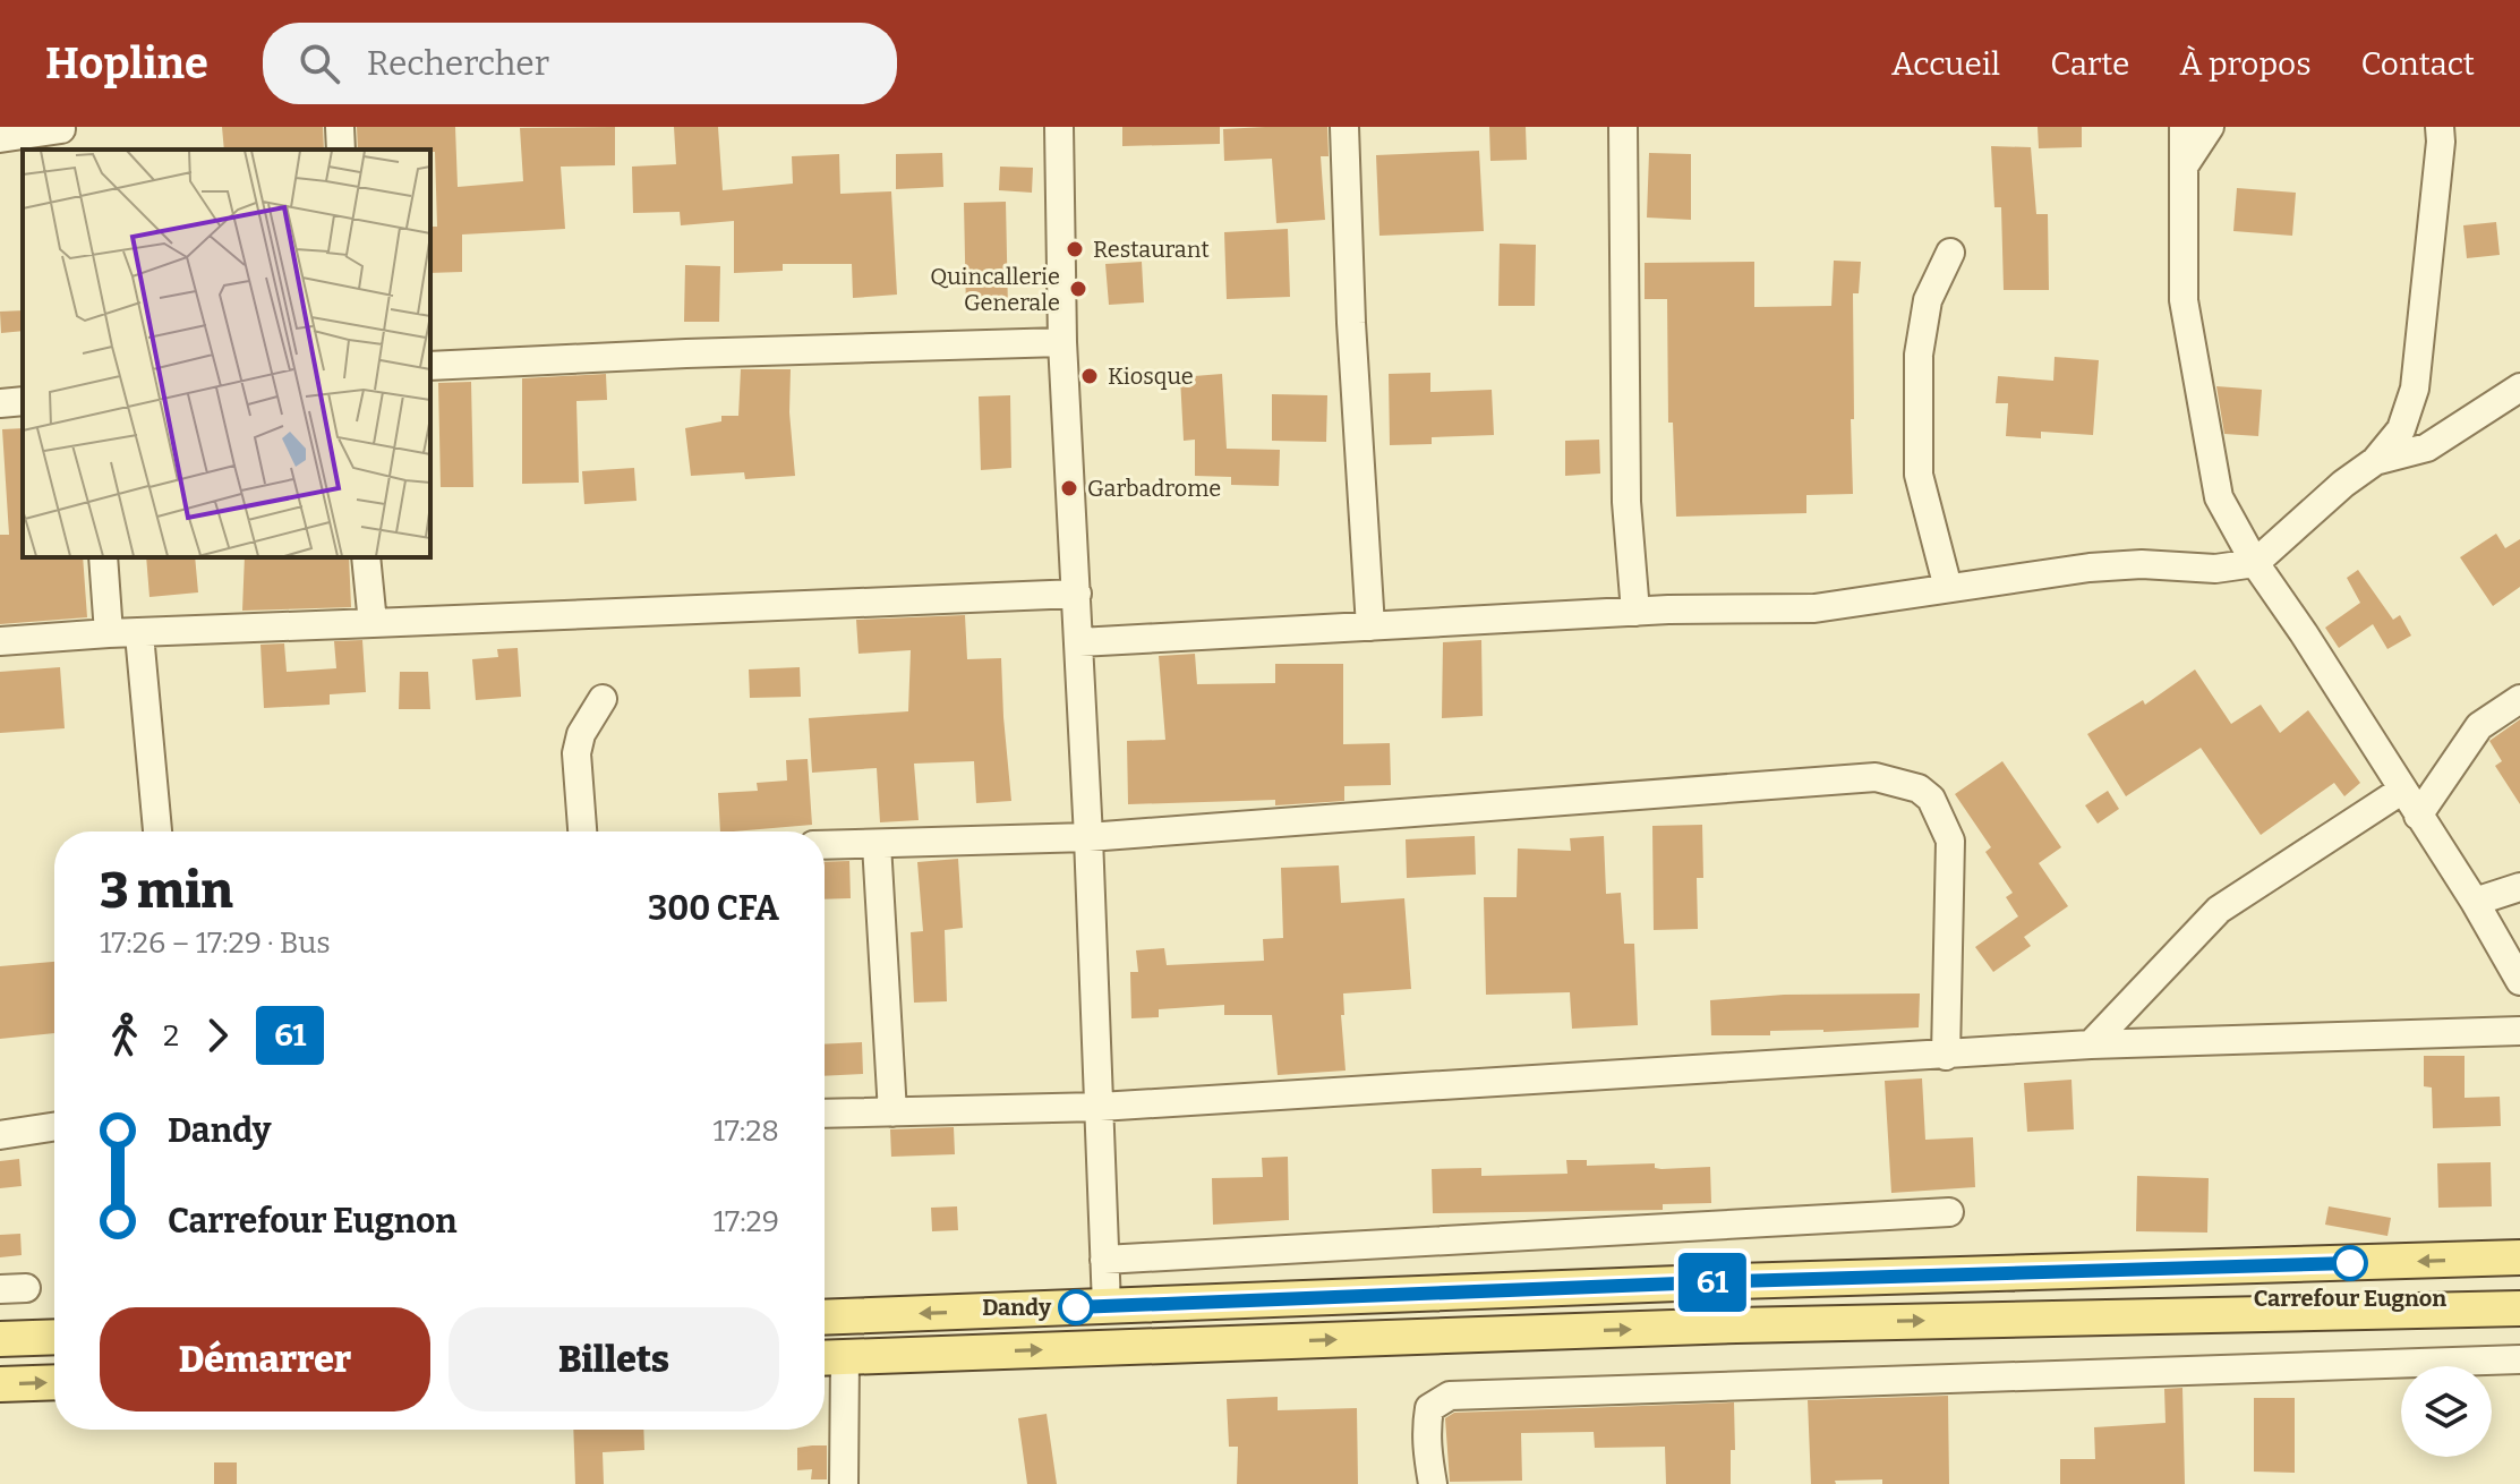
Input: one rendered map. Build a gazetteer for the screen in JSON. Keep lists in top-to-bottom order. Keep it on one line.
{"places":["Restaurant","Quincallerie Generale","Kiosque","Garbadrome","Carrefour Eugnon","Dandy"],"lines":["bus line 61"],"page":{"header":"Hopline","search":"Rechercher","nav":["Accueil","Carte","À propos","Contact"],"on_map":"61","heading":["3 min","17:26 – 17:29 · Bus","300 CFA"],"legs":["2","61"],"list":[{"name":"Dandy","value":"17:28"},{"name":"Carrefour Eugnon","value":"17:29"}],"buttons":["Démarrer","Billets"]}}
